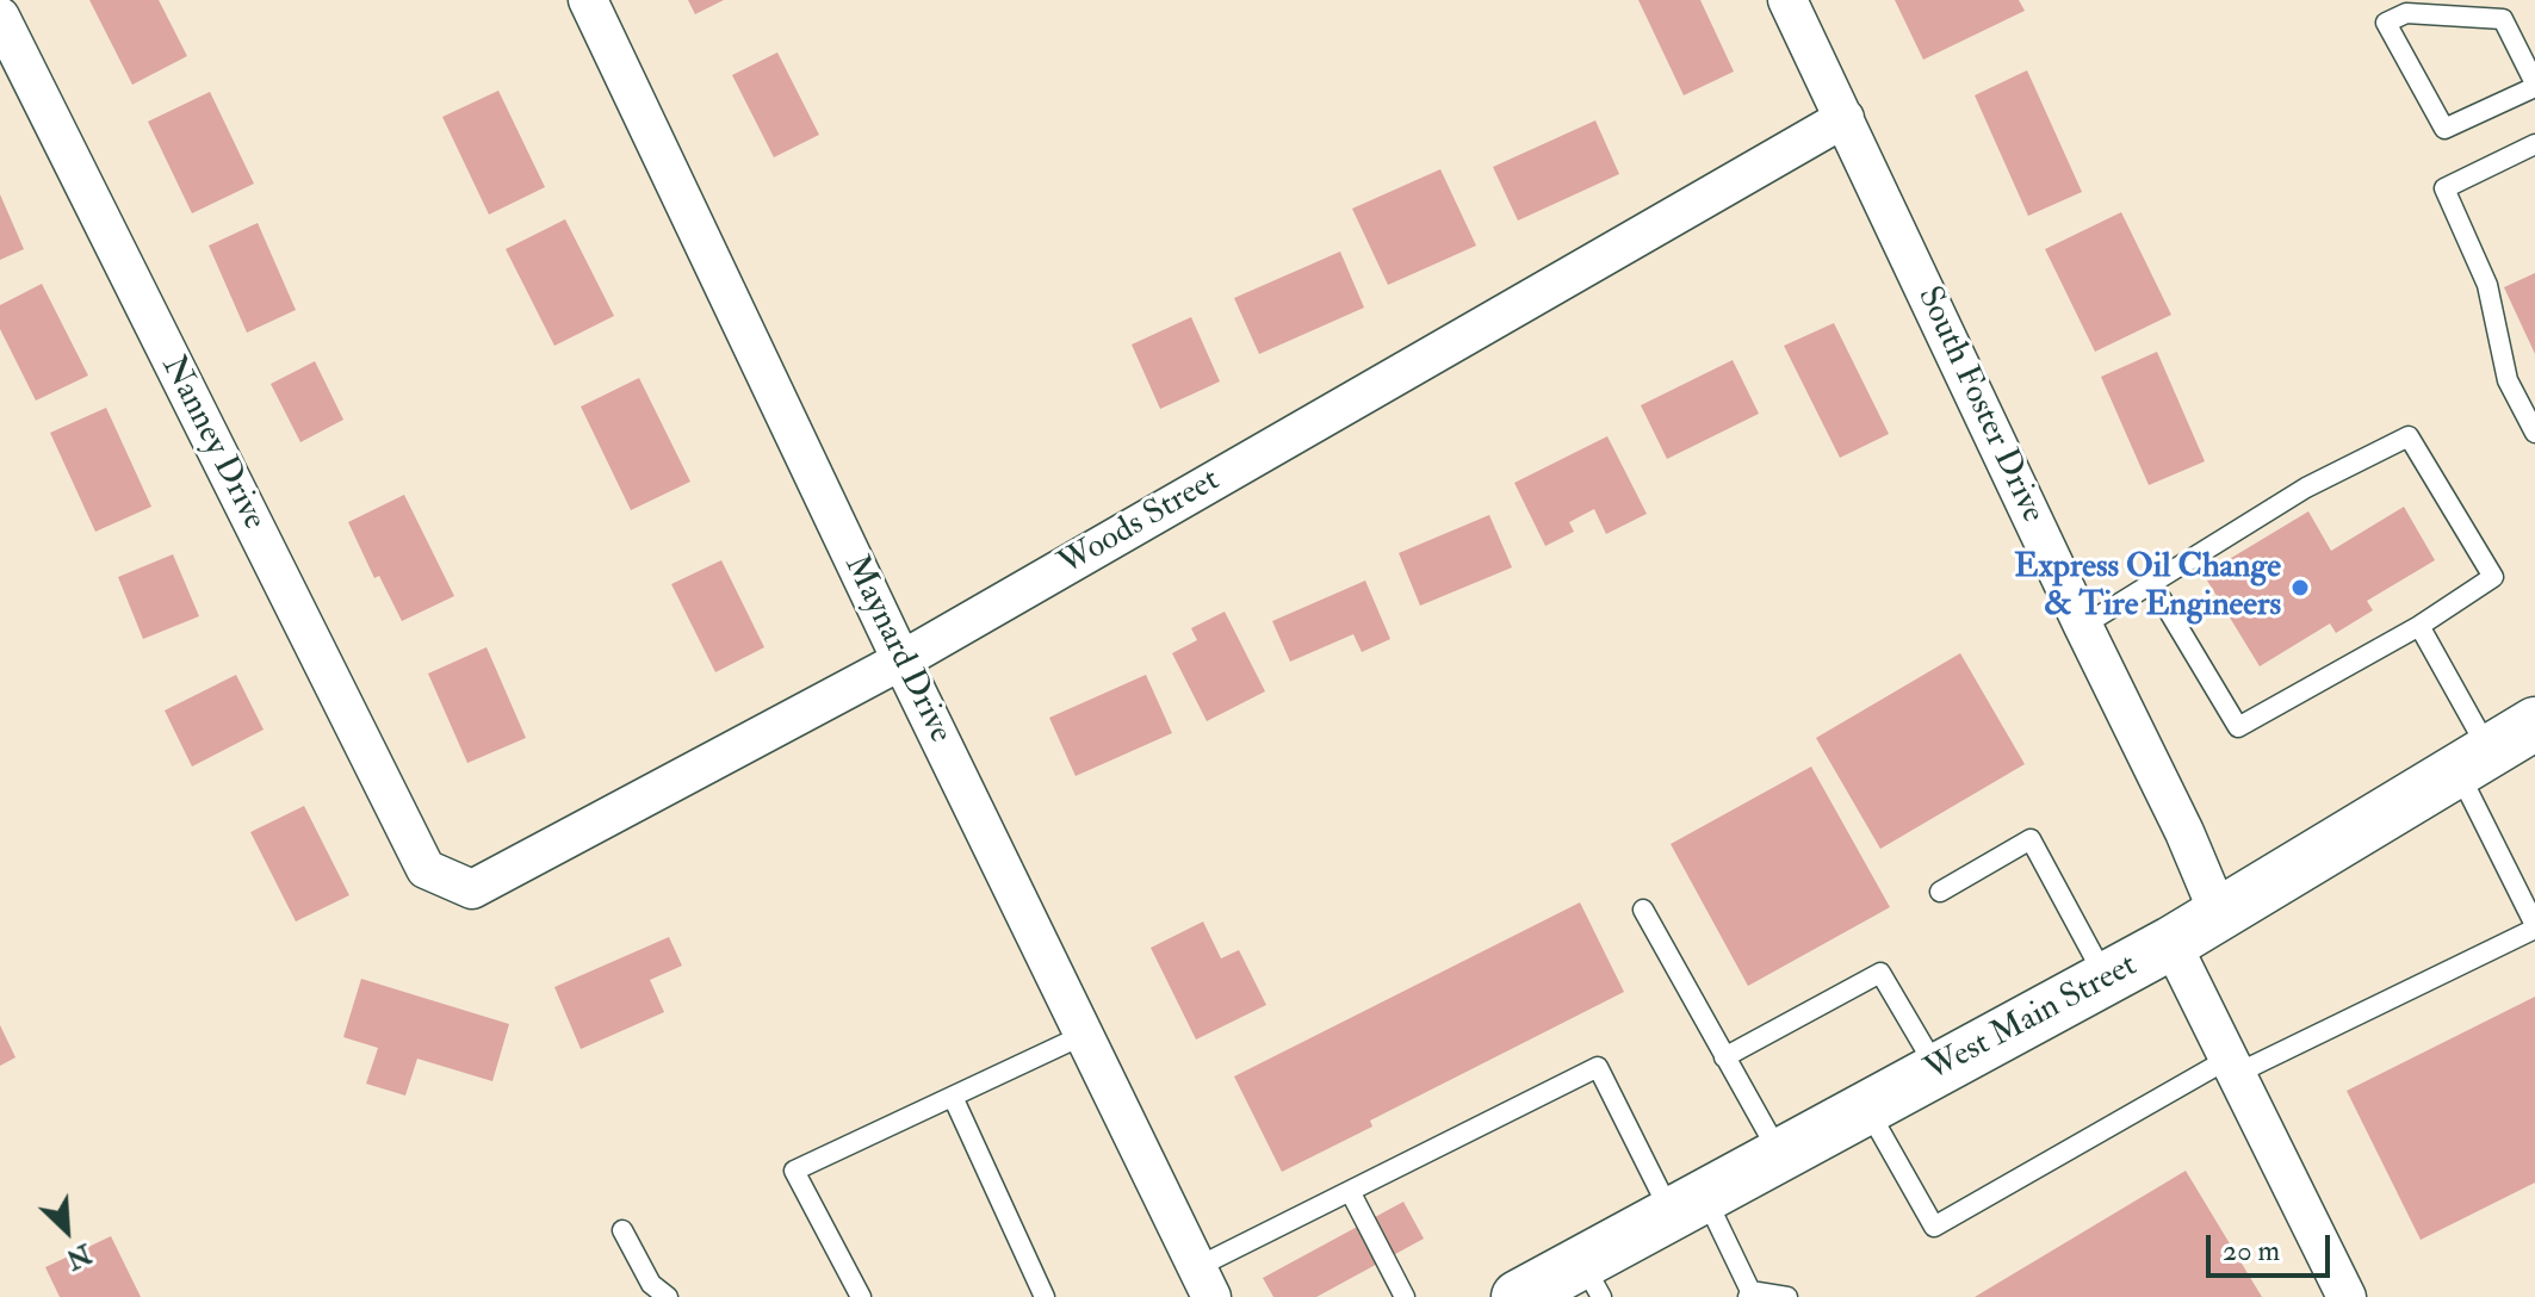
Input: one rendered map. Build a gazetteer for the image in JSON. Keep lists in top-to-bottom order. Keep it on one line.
{"streets":{"main road":["West Main Street"],"street":["South Foster Drive","Nanney Drive","Woods Street","Maynard Drive"]},"crossings":[["South Foster Drive","Woods Street"],["South Foster Drive","West Main Street"],["Nanney Drive","Woods Street"],["Woods Street","Maynard Drive"]],"places":["Express Oil Change & Tire Engineers"],"scale_bar":"20 m","north":"bottom right"}
